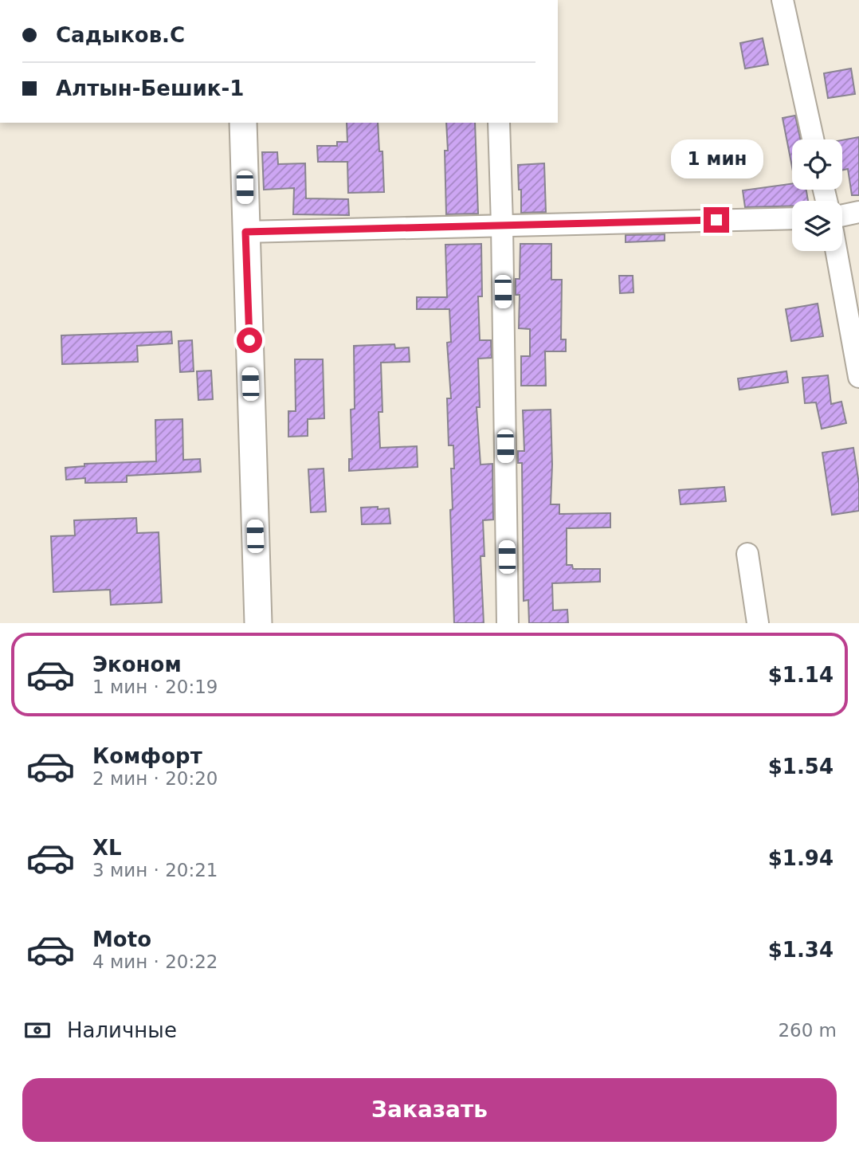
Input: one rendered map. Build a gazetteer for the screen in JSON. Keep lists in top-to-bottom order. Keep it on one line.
{"page":{"banner":["Садыков.С","Алтын-Бешик-1"],"bubble":"1 мин","list":[{"name":"Эконом","note":"1 мин · 20:19","value":"$1.14"},{"name":"Комфорт","note":"2 мин · 20:20","value":"$1.54"},{"name":"XL","note":"3 мин · 20:21","value":"$1.94"},{"name":"Moto","note":"4 мин · 20:22","value":"$1.34"}],"pay":["Наличные","260 m"],"buttons":"Заказать"}}
